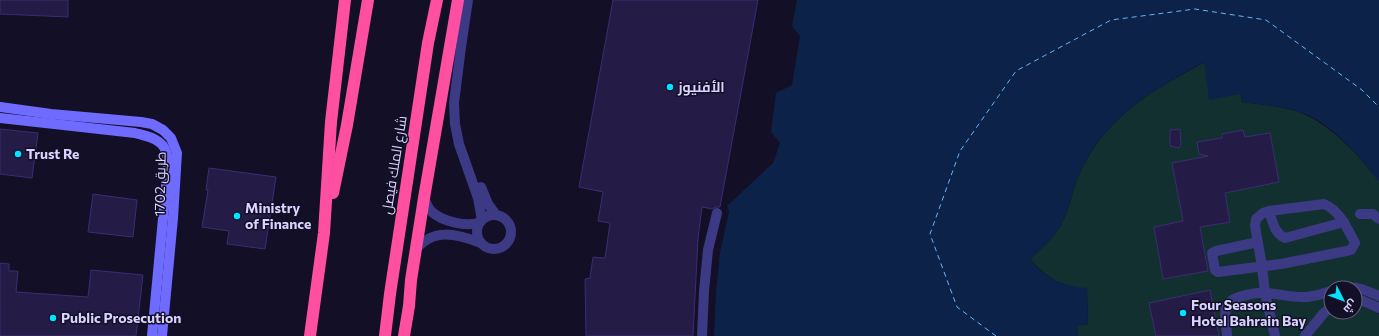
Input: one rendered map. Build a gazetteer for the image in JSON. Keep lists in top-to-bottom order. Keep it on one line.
{"streets":{"highway":["شارع الملك فيصل"],"street":["طريق 1702"]},"places":["الأفنيوز","Trust Re","Ministry of Finance","Four Seasons Hotel Bahrain Bay","Public Prosecution"],"north":"bottom right"}
